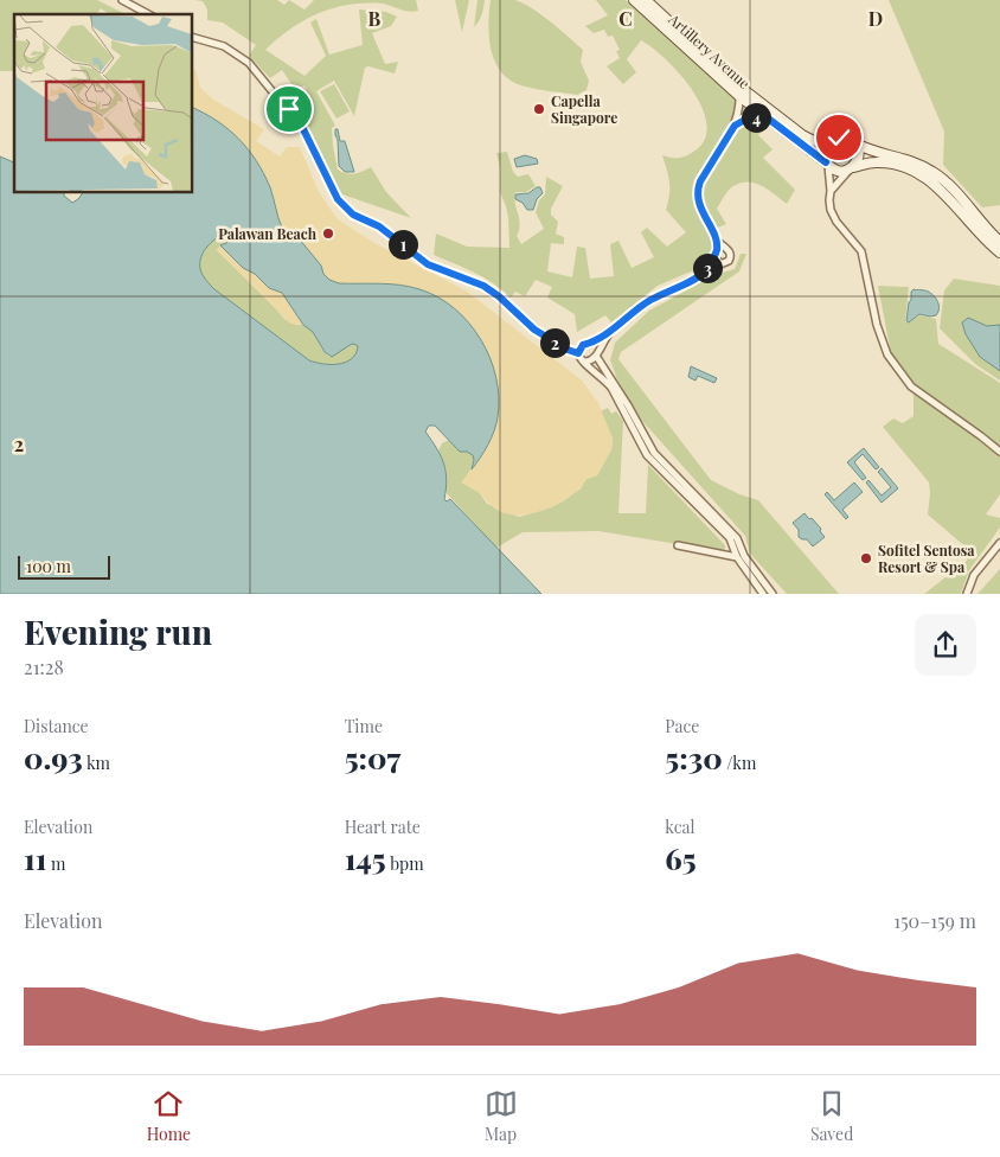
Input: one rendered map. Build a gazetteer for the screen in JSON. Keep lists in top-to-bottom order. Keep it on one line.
{"streets":{"street":["Artillery Avenue"]},"places":["Capella Singapore","Palawan Beach","Sofitel Sentosa Resort & Spa"],"scale_bar":"100 m","page":{"pins":["4","1","3","2"],"scale":"100 m","heading":["Evening run","21:28"],"stats":[["Distance","0.93 km"],["Time","5:07"],["Pace","5:30 /km"],["Elevation","11 m"],["Heart rate","145 bpm"],["kcal","65"]],"chart":["Elevation","150–159 m"],"tabs":["Home","Map","Saved"]},"grid":{"columns":["B","C","D"],"rows":["2"]}}
